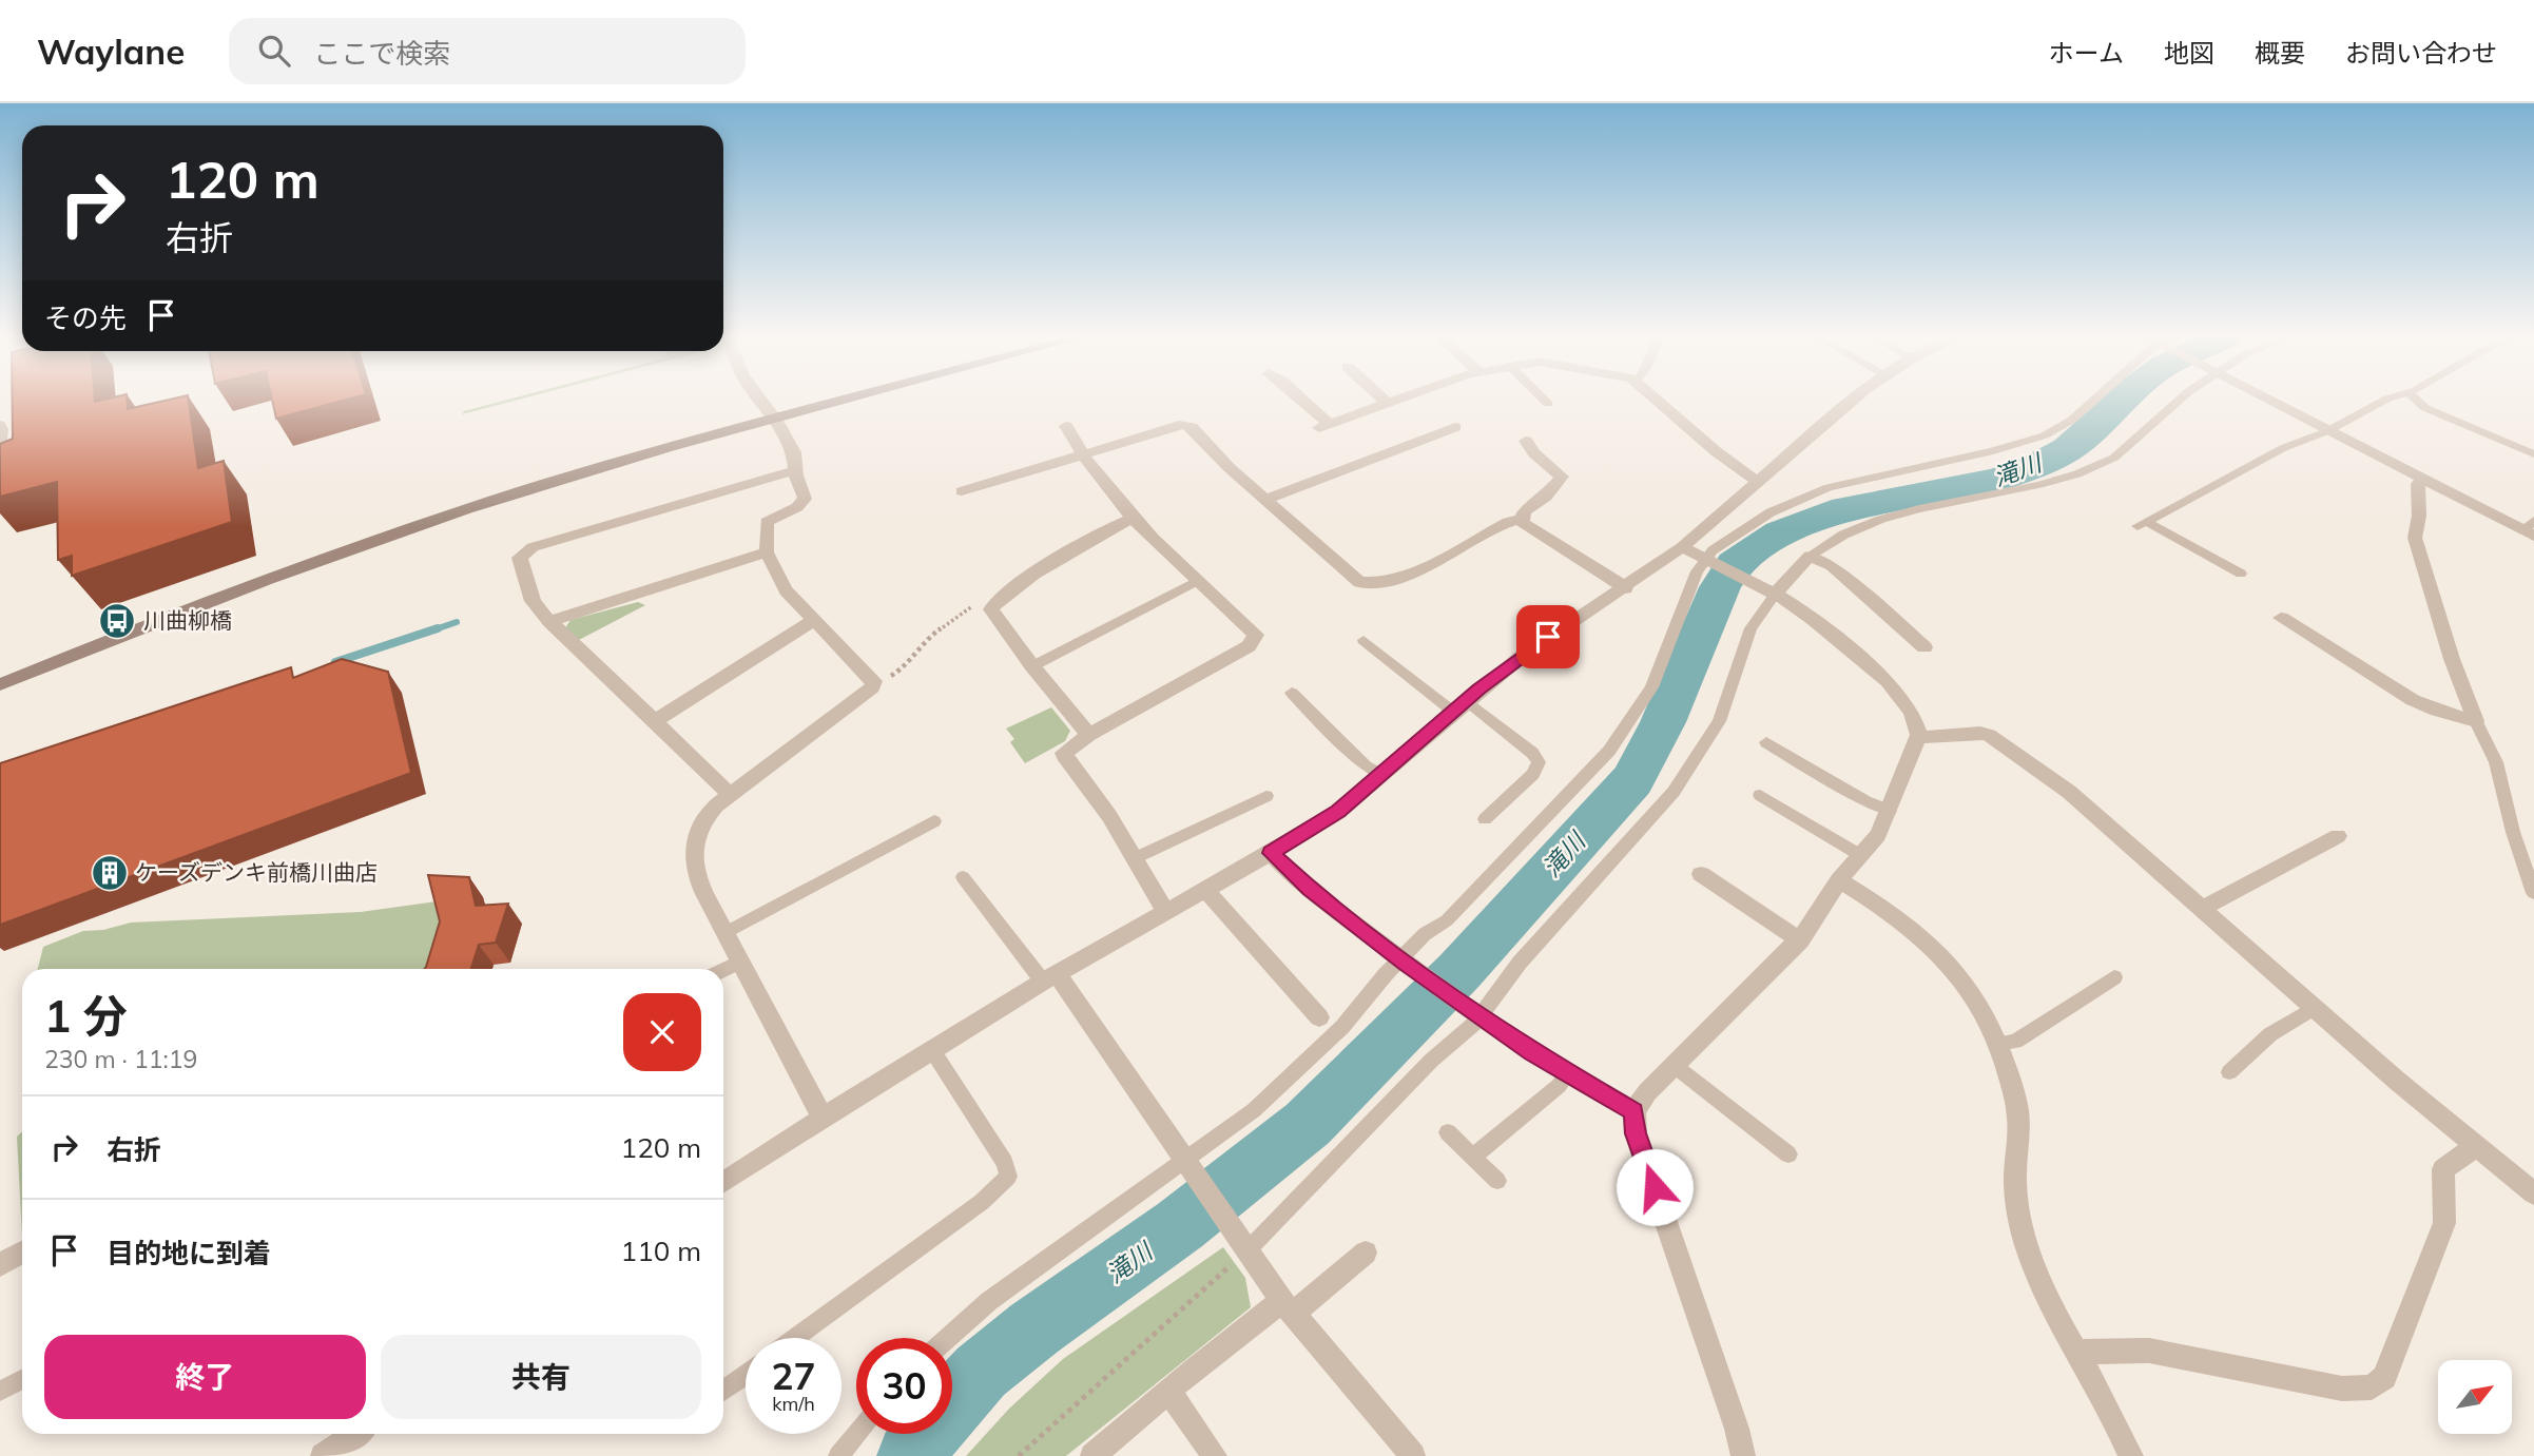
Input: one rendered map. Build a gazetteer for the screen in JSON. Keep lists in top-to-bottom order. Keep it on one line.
{"water":["滝川"],"places":{"bus stop":["川曲柳橋"],"building":["ケーズデンキ前橋川曲店"]},"north":"top right","page":{"header":"Waylane","search":"ここで検索","nav":["ホーム","地図","概要","お問い合わせ"],"turn":["120 m","右折"],"then":"その先","heading":["1 分","230 m · 11:19"],"list":[{"name":"右折","value":"120 m"},{"name":"目的地に到着","value":"110 m"}],"buttons":["終了","共有"],"speed":"27 km/h","limit":"30"}}
